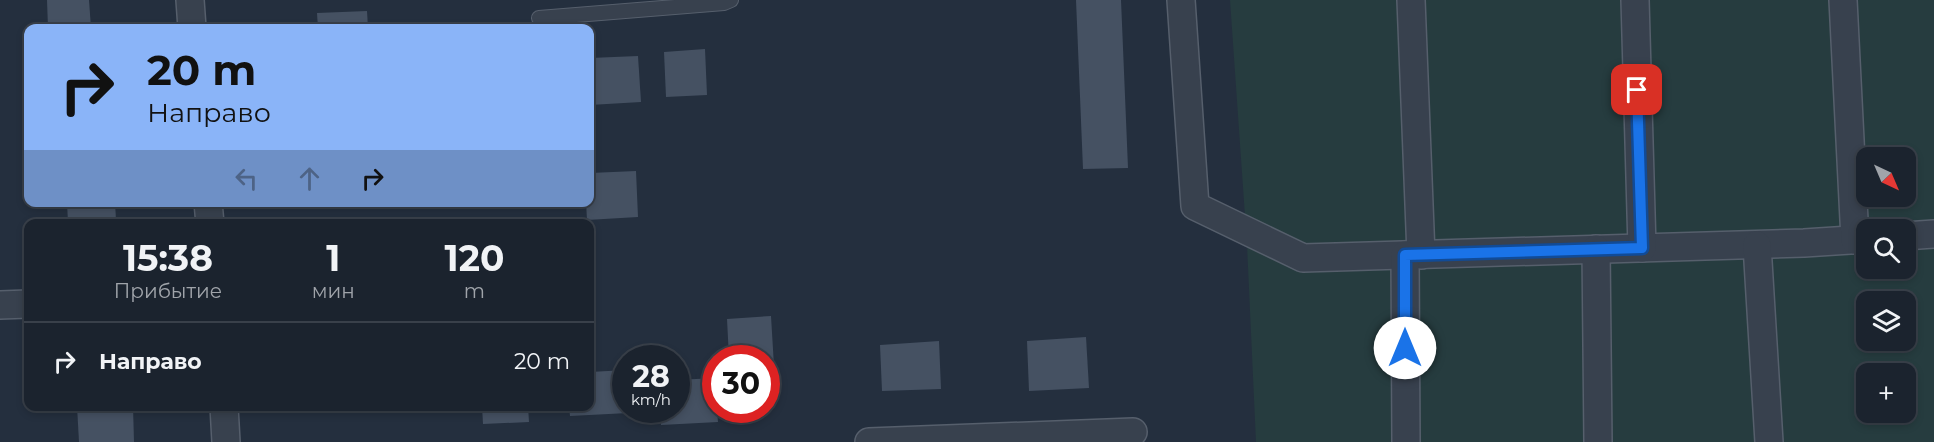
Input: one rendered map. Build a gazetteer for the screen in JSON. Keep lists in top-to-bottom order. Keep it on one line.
{"north":"bottom right","page":{"turn":["20 m","Направо"],"map_buttons":"+","eta":["15:38","Прибытие","1","мин","120","m"],"list":[{"name":"Направо","value":"20 m"}],"speed":"28 km/h","limit":"30"}}
